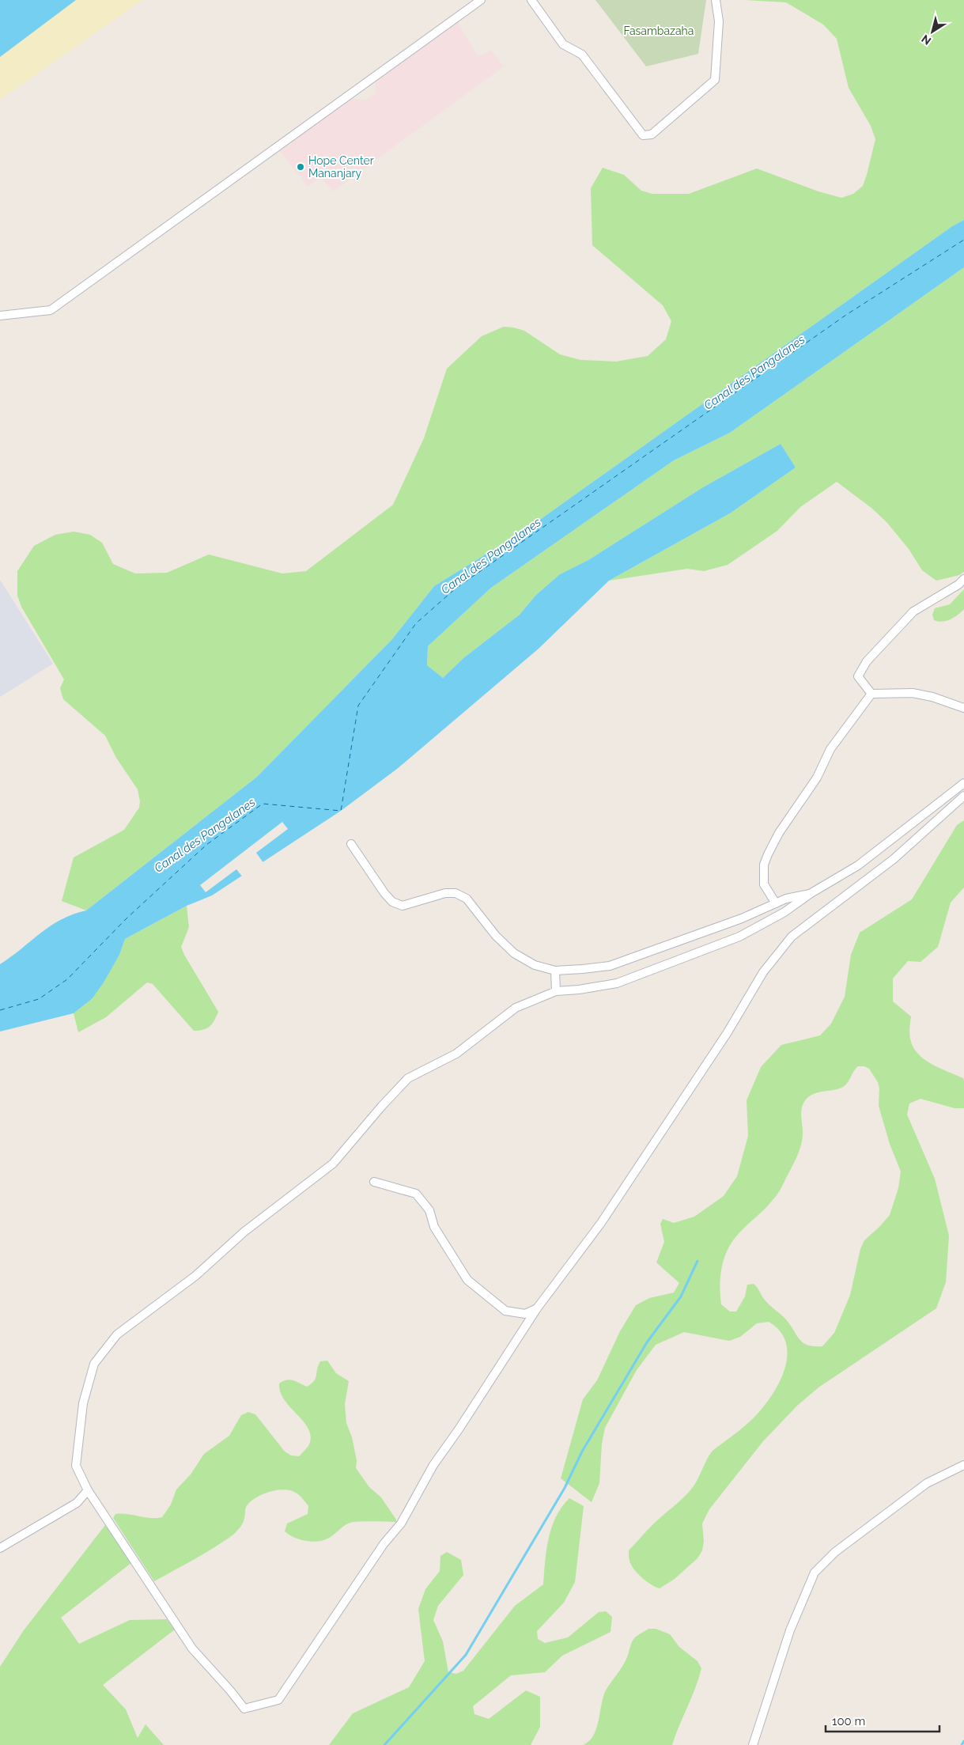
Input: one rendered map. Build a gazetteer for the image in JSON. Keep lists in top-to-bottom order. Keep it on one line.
{"water":["Canal des Pangalanes"],"parks":["Fasambazaha"],"places":["Hope Center Mananjary"],"scale_bar":"100 m","north":"bottom left"}
